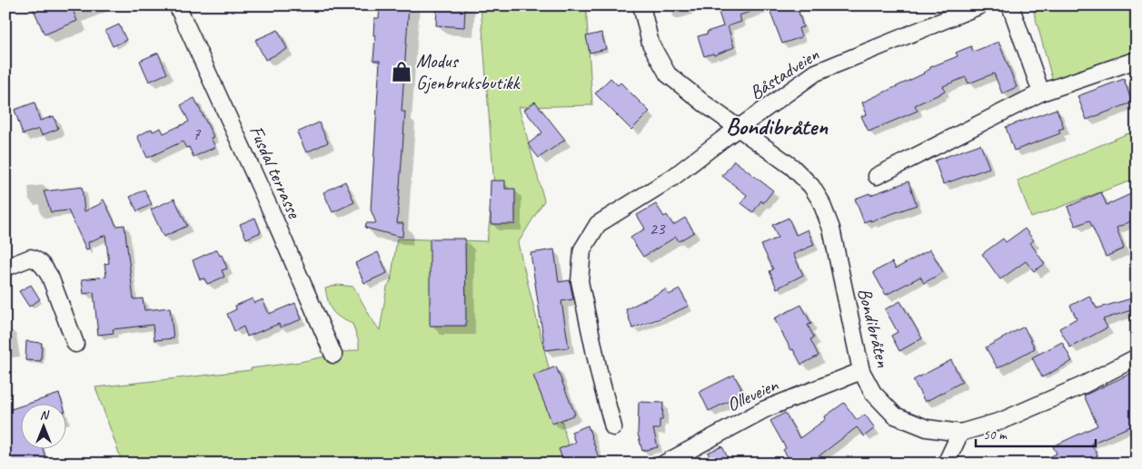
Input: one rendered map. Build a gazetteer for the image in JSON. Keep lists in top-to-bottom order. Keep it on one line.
{"streets":{"street":["Båstadveien","Fusdal terrasse","Bondibråten","Olleveien"]},"crossings":[["Båstadveien","Bondibråten"],["Bondibråten","Olleveien"]],"districts":["Bondibråten"],"places":{"shop":["Modus Gjenbruksbutikk"]},"house_numbers":["7","23"],"scale_bar":"50 m","north":"top"}
